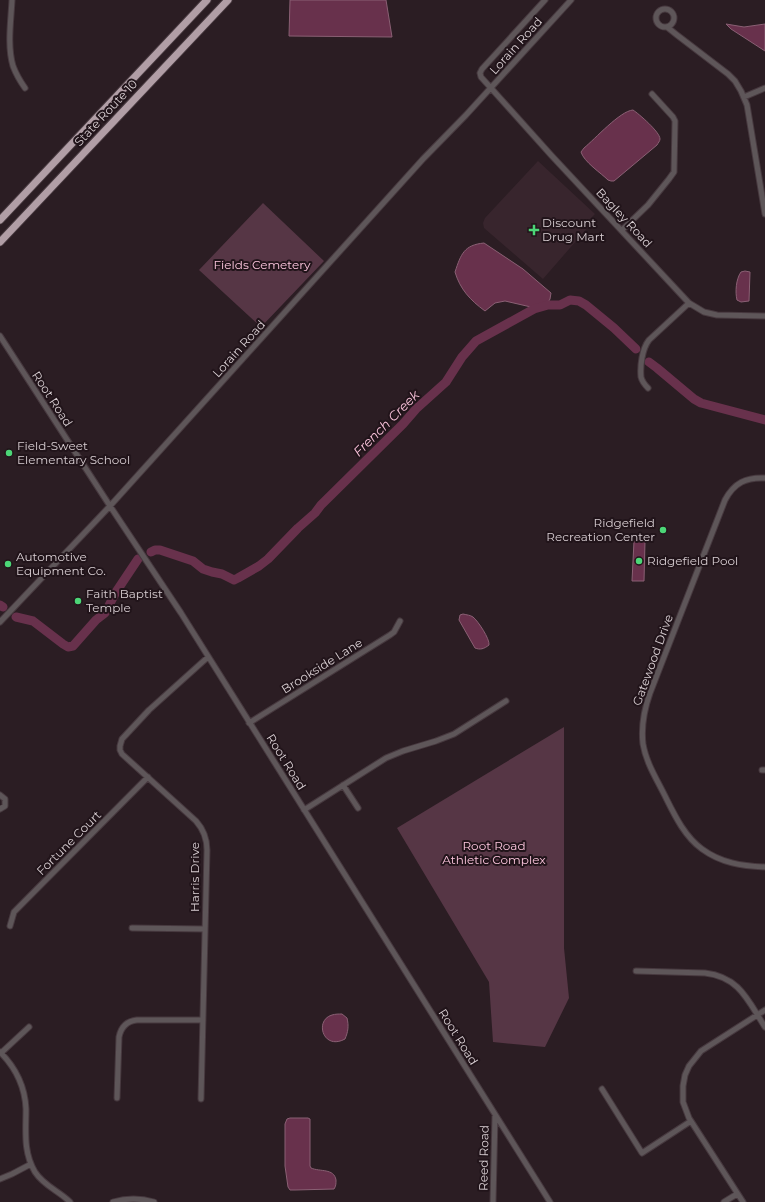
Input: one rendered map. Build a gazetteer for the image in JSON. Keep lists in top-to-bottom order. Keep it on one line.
{"streets":{"highway":["State Route 10"],"street":["Lorain Road","Bagley Road","Root Road","Gatewood Drive","Brookside Lane","Fortune Court","Harris Drive","Reed Road"]},"crossings":[["Lorain Road","Bagley Road"],["Lorain Road","Root Road"],["Root Road","Brookside Lane"],["Root Road","Harris Drive"],["Root Road","Reed Road"],["Fortune Court","Harris Drive"]],"water":["French Creek"],"parks":["Fields Cemetery","Root Road Athletic Complex"],"places":{"health":["Discount Drug Mart"],"other":["Field-Sweet Elementary School","Ridgefield Recreation Center","Ridgefield Pool","Automotive Equipment Co.","Faith Baptist Temple"]}}
